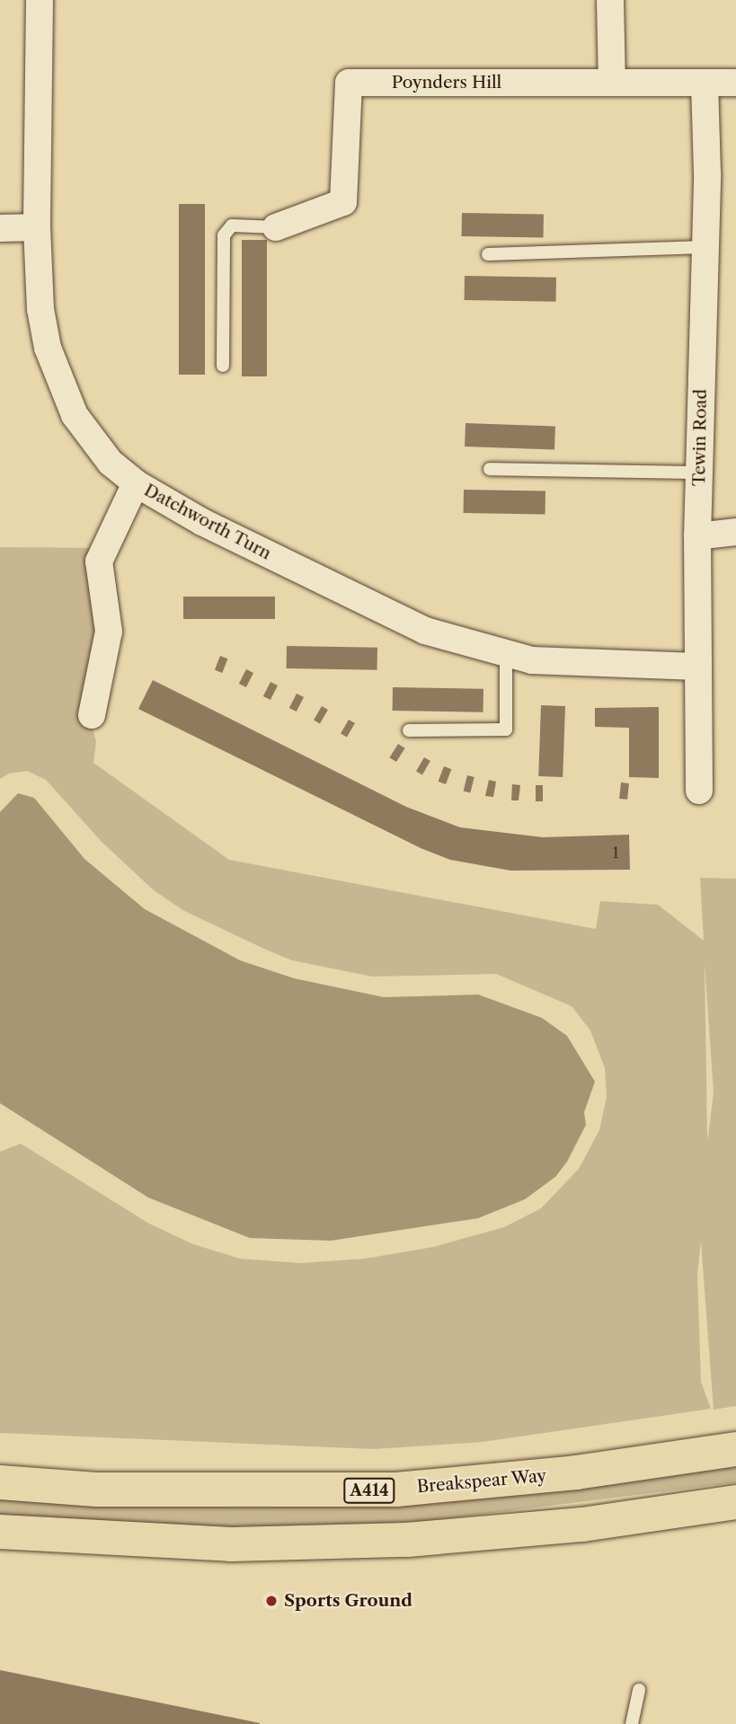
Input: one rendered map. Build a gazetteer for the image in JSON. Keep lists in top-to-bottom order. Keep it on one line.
{"streets":{"main road":["Breakspear Way","A414"],"street":["Poynders Hill","Tewin Road","Datchworth Turn"]},"crossings":[["Poynders Hill","Tewin Road"],["Tewin Road","Datchworth Turn"]],"places":["Sports Ground"],"house_numbers":["1"]}
